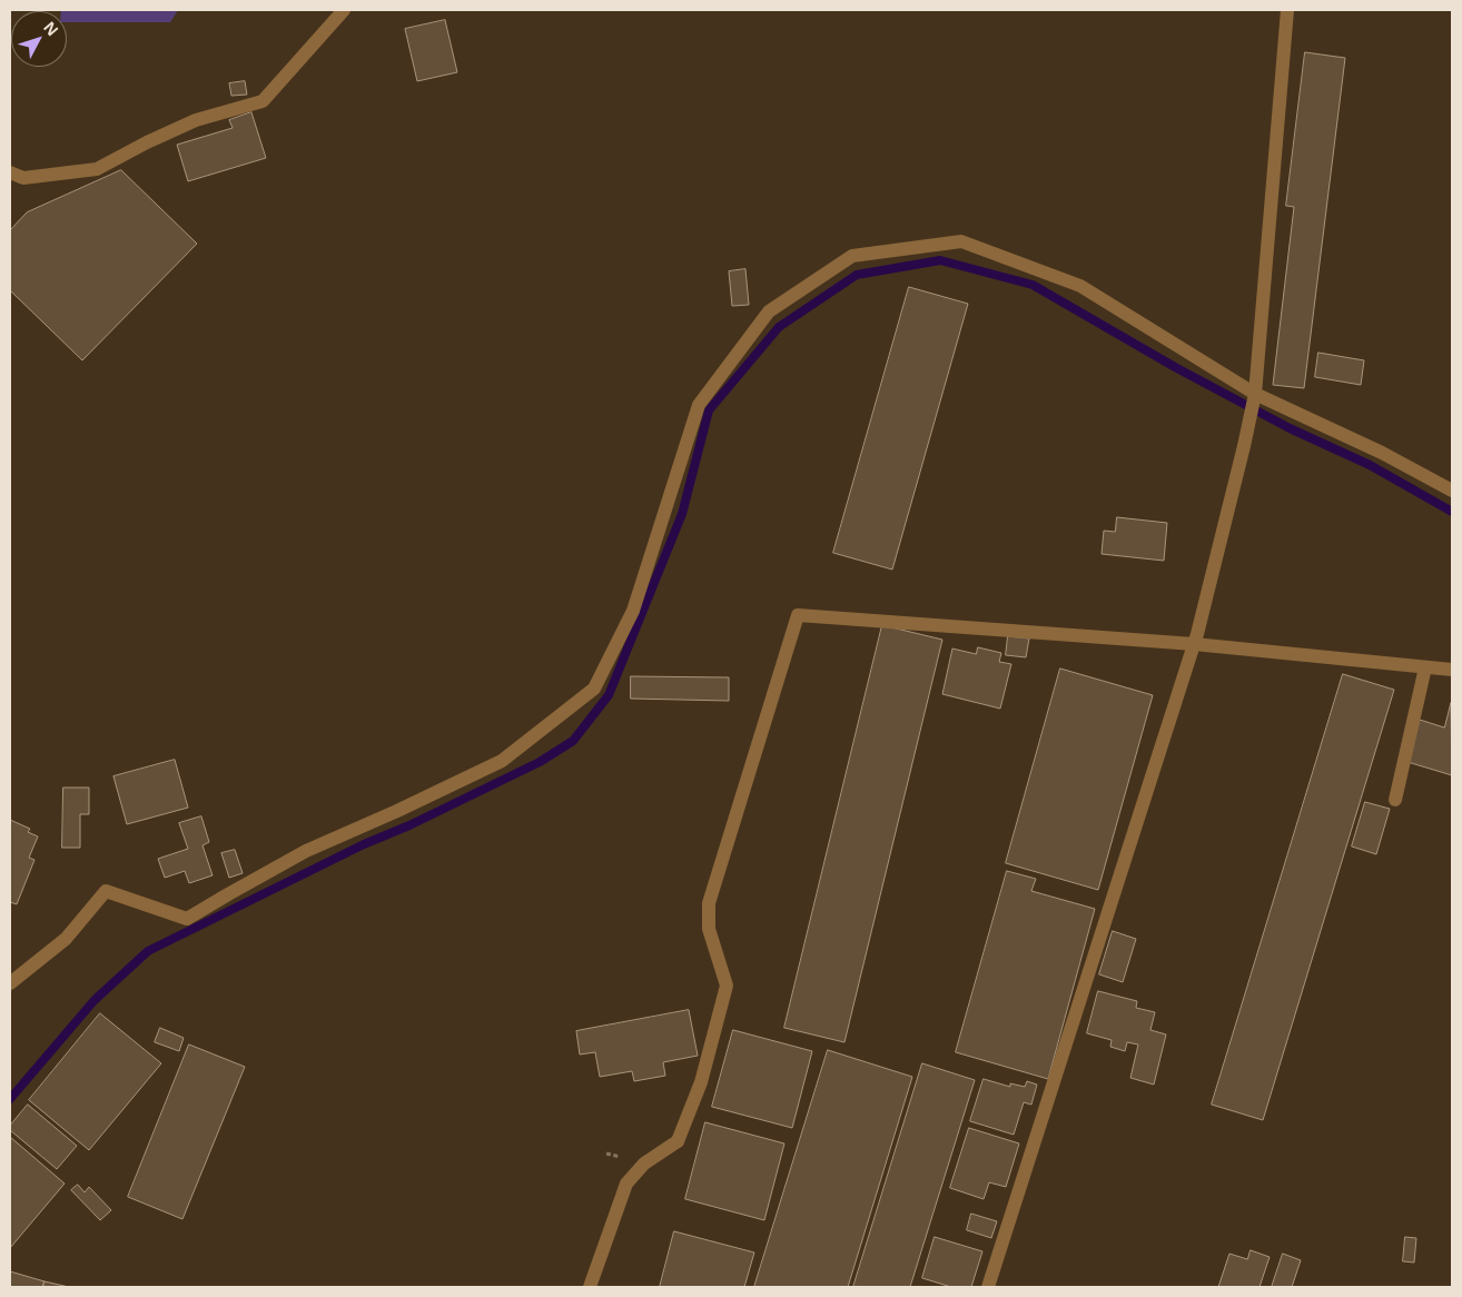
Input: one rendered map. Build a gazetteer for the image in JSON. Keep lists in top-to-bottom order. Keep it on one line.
{"north":"top right"}
